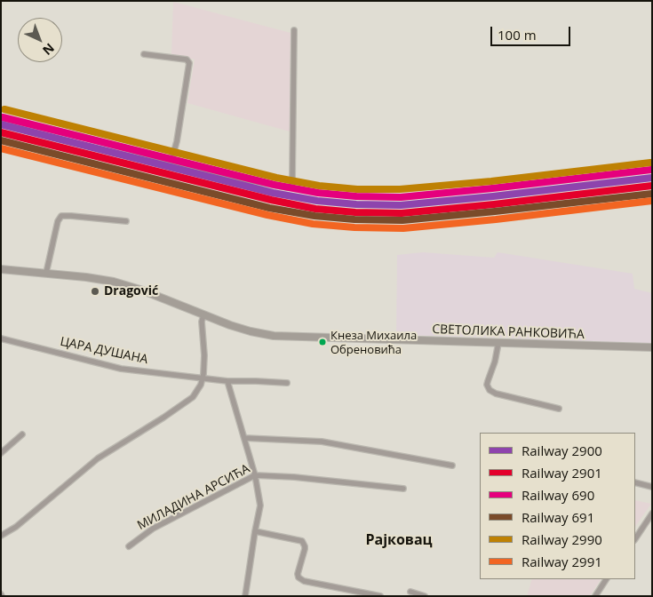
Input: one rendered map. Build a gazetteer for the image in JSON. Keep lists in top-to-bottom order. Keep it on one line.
{"streets":{"main road":["СВЕТОЛИКА РАНКОВИЋА"],"street":["ЦАРА ДУШАНА","МИЛАДИНА АРСИЋА"]},"districts":["Рајковац"],"places":["Dragović","Кнеза Михаила Обреновића"],"lines":["rail line 2990","rail line 690","rail line 2900","rail line 2901","rail line 691","rail line 2991"],"legend":["Railway 2900","Railway 2901","Railway 690","Railway 691","Railway 2990","Railway 2991"],"scale_bar":"100 m","north":"bottom right"}
